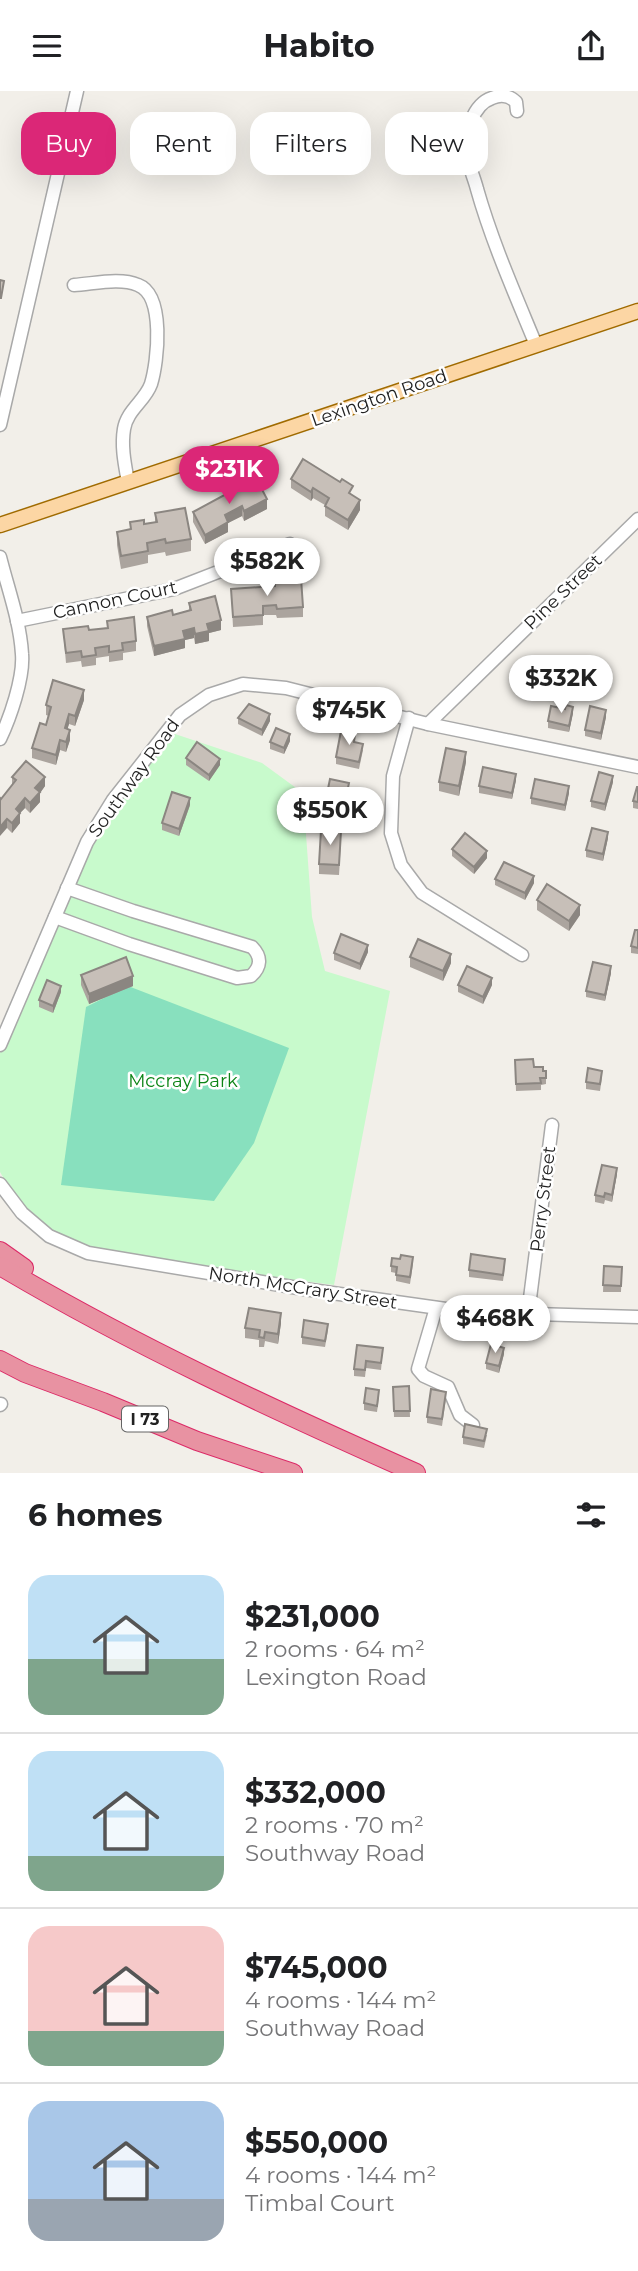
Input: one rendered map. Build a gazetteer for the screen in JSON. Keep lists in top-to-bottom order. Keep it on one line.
{"streets":{"highway":["I 73"],"main road":["Lexington Road"],"street":["Pine Street","Cannon Court","Southway Road","Perry Street","North McCrary Street"]},"crossings":[["Pine Street","Southway Road"],["Perry Street","North McCrary Street"]],"parks":["Mccray Park"],"page":{"header":"Habito","chip":["Buy","Rent","Filters","New"],"price":["$231K","$582K","$332K","$745K","$550K","$468K"],"heading":"6 homes","list":[{"name":"$231,000","note":"2 rooms · 64 m² · Lexington Road"},{"name":"$332,000","note":"2 rooms · 70 m² · Southway Road"},{"name":"$745,000","note":"4 rooms · 144 m² · Southway Road"},{"name":"$550,000","note":"4 rooms · 144 m² · Timbal Court"}]}}
